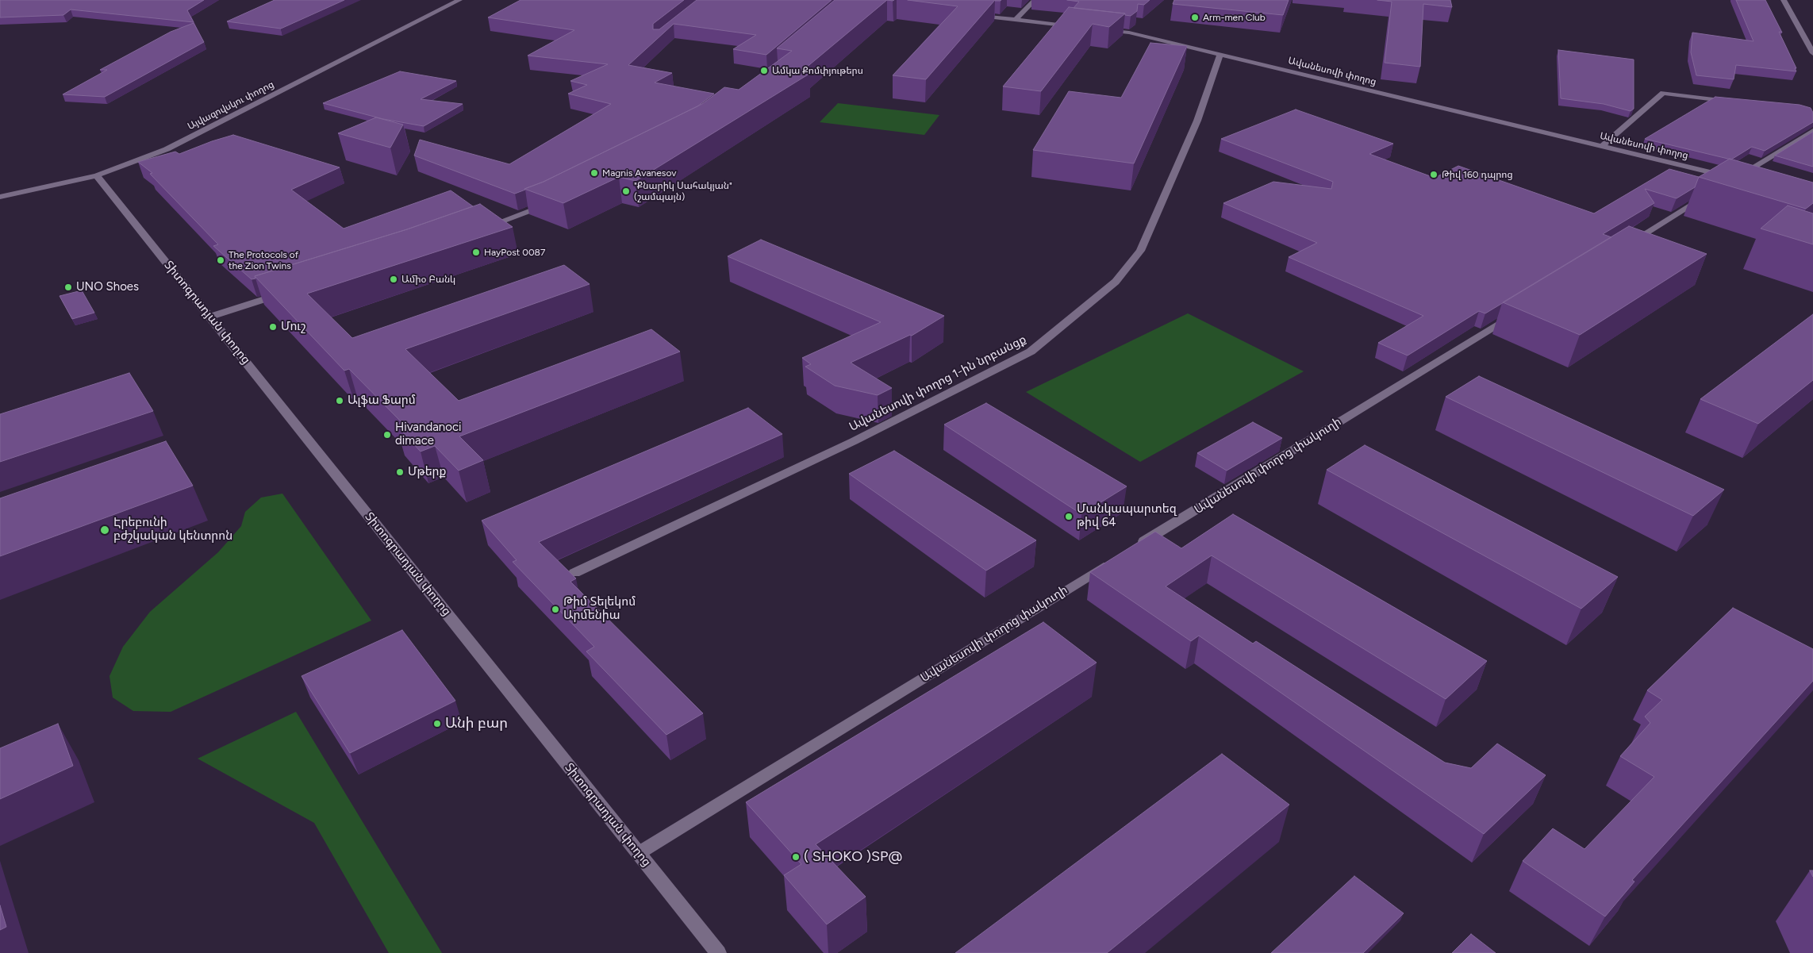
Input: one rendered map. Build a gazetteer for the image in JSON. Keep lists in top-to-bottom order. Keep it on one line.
{"streets":{"street":["Ավանեսովի փողոց","Այվազովսկու փողոց","Տիտոգրադյան փողոց","Ավանեսովի փողոց 1-ին նրբանցք","Ավանեսովի փողոց փակուղի"]},"crossings":[["Ավանեսովի փողոց","Ավանեսովի փողոց 1-ին նրբանցք"],["Այվազովսկու փողոց","Տիտոգրադյան փողոց"],["Տիտոգրադյան փողոց","Ավանեսովի փողոց փակուղի"]],"places":["Arm-men Club","Ամկա Քոմփյութերս","Magnis Avanesov","Թիվ 160 դպրոց","\"Քնարիկ Սահակյան\" (շամպայն)","HayPost 0087","The Protocols of the Zion Twins","Ամիօ Բանկ","UNO Shoes","Մուշ","Ալֆա Ֆարմ","Hivandanoci dimace","Մթերք","Մանկապարտեզ թիվ 64","Էրեբունի բժշկական կենտրոն","Թիմ Տելեկոմ Արմենիա","Անի բար","( SHOKO )SP@"]}
